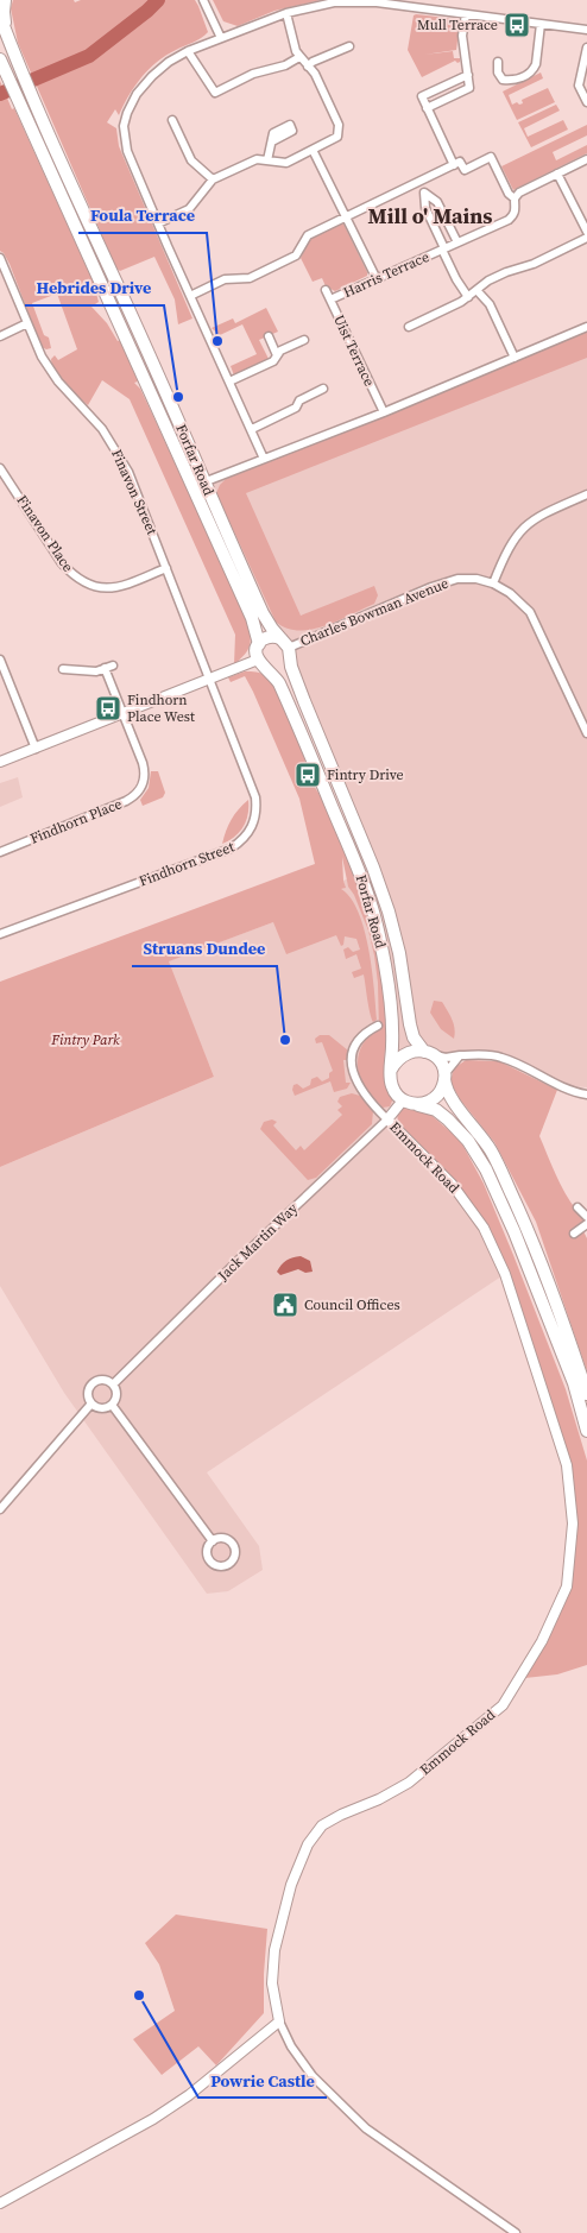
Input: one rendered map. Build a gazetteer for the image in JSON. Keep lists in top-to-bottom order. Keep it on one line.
{"streets":{"highway":["Forfar Road"],"street":["Harris Terrace","Uist Terrace","Finavon Street","Finavon Place","Charles Bowman Avenue","Findhorn Place","Findhorn Street","Emmock Road","Jack Martin Way"]},"crossings":[["Harris Terrace","Uist Terrace"],["Forfar Road","Charles Bowman Avenue"],["Forfar Road","Jack Martin Way"],["Finavon Street","Finavon Place"],["Finavon Street","Findhorn Street"],["Emmock Road","Jack Martin Way"]],"districts":["Mill o' Mains"],"parks":["Fintry Park"],"places":{"bus stop":["Mull Terrace","Findhorn Place West","Fintry Drive"],"other":["Foula Terrace","Hebrides Drive","Struans Dundee","Powrie Castle"],"public building":["Council Offices"]}}
